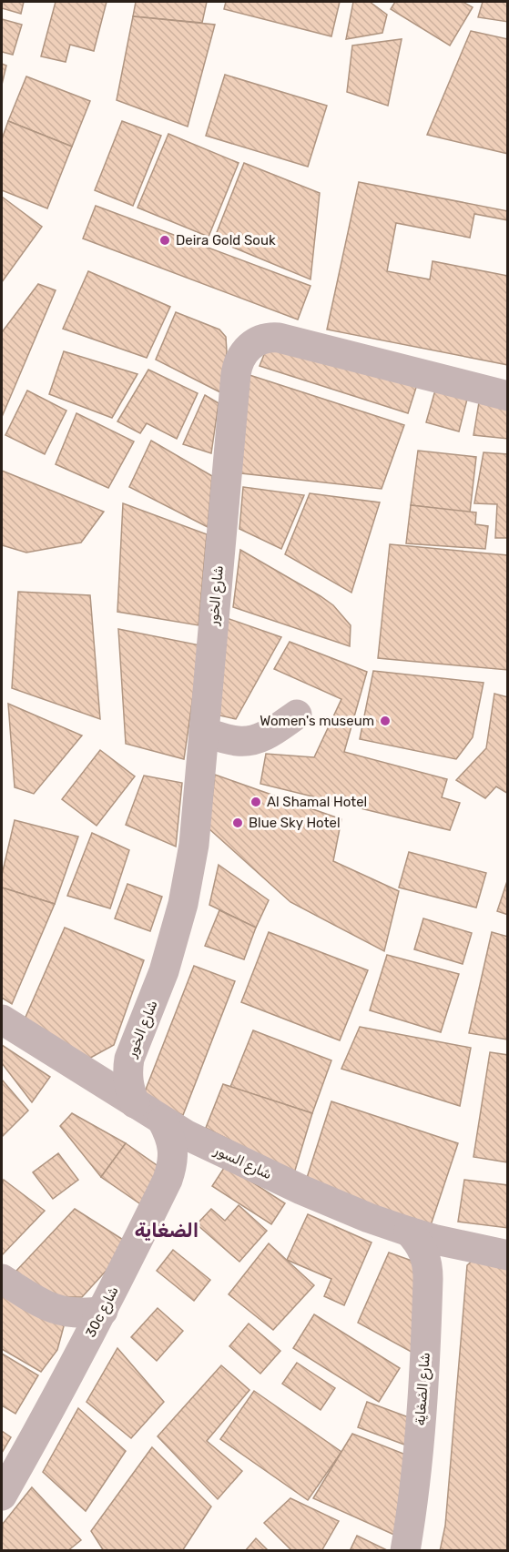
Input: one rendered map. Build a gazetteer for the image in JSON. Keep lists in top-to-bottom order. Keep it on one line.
{"streets":{"street":["شارع الخور","شارع السور","30c شارع","شارع الضغاية"]},"crossings":[["شارع الخور","شارع السور"],["شارع السور","30c شارع"],["شارع السور","شارع الضغاية"]],"districts":["الضغاية"],"places":["Deira Gold Souk","Women's museum","Al Shamal Hotel","Blue Sky Hotel"]}
